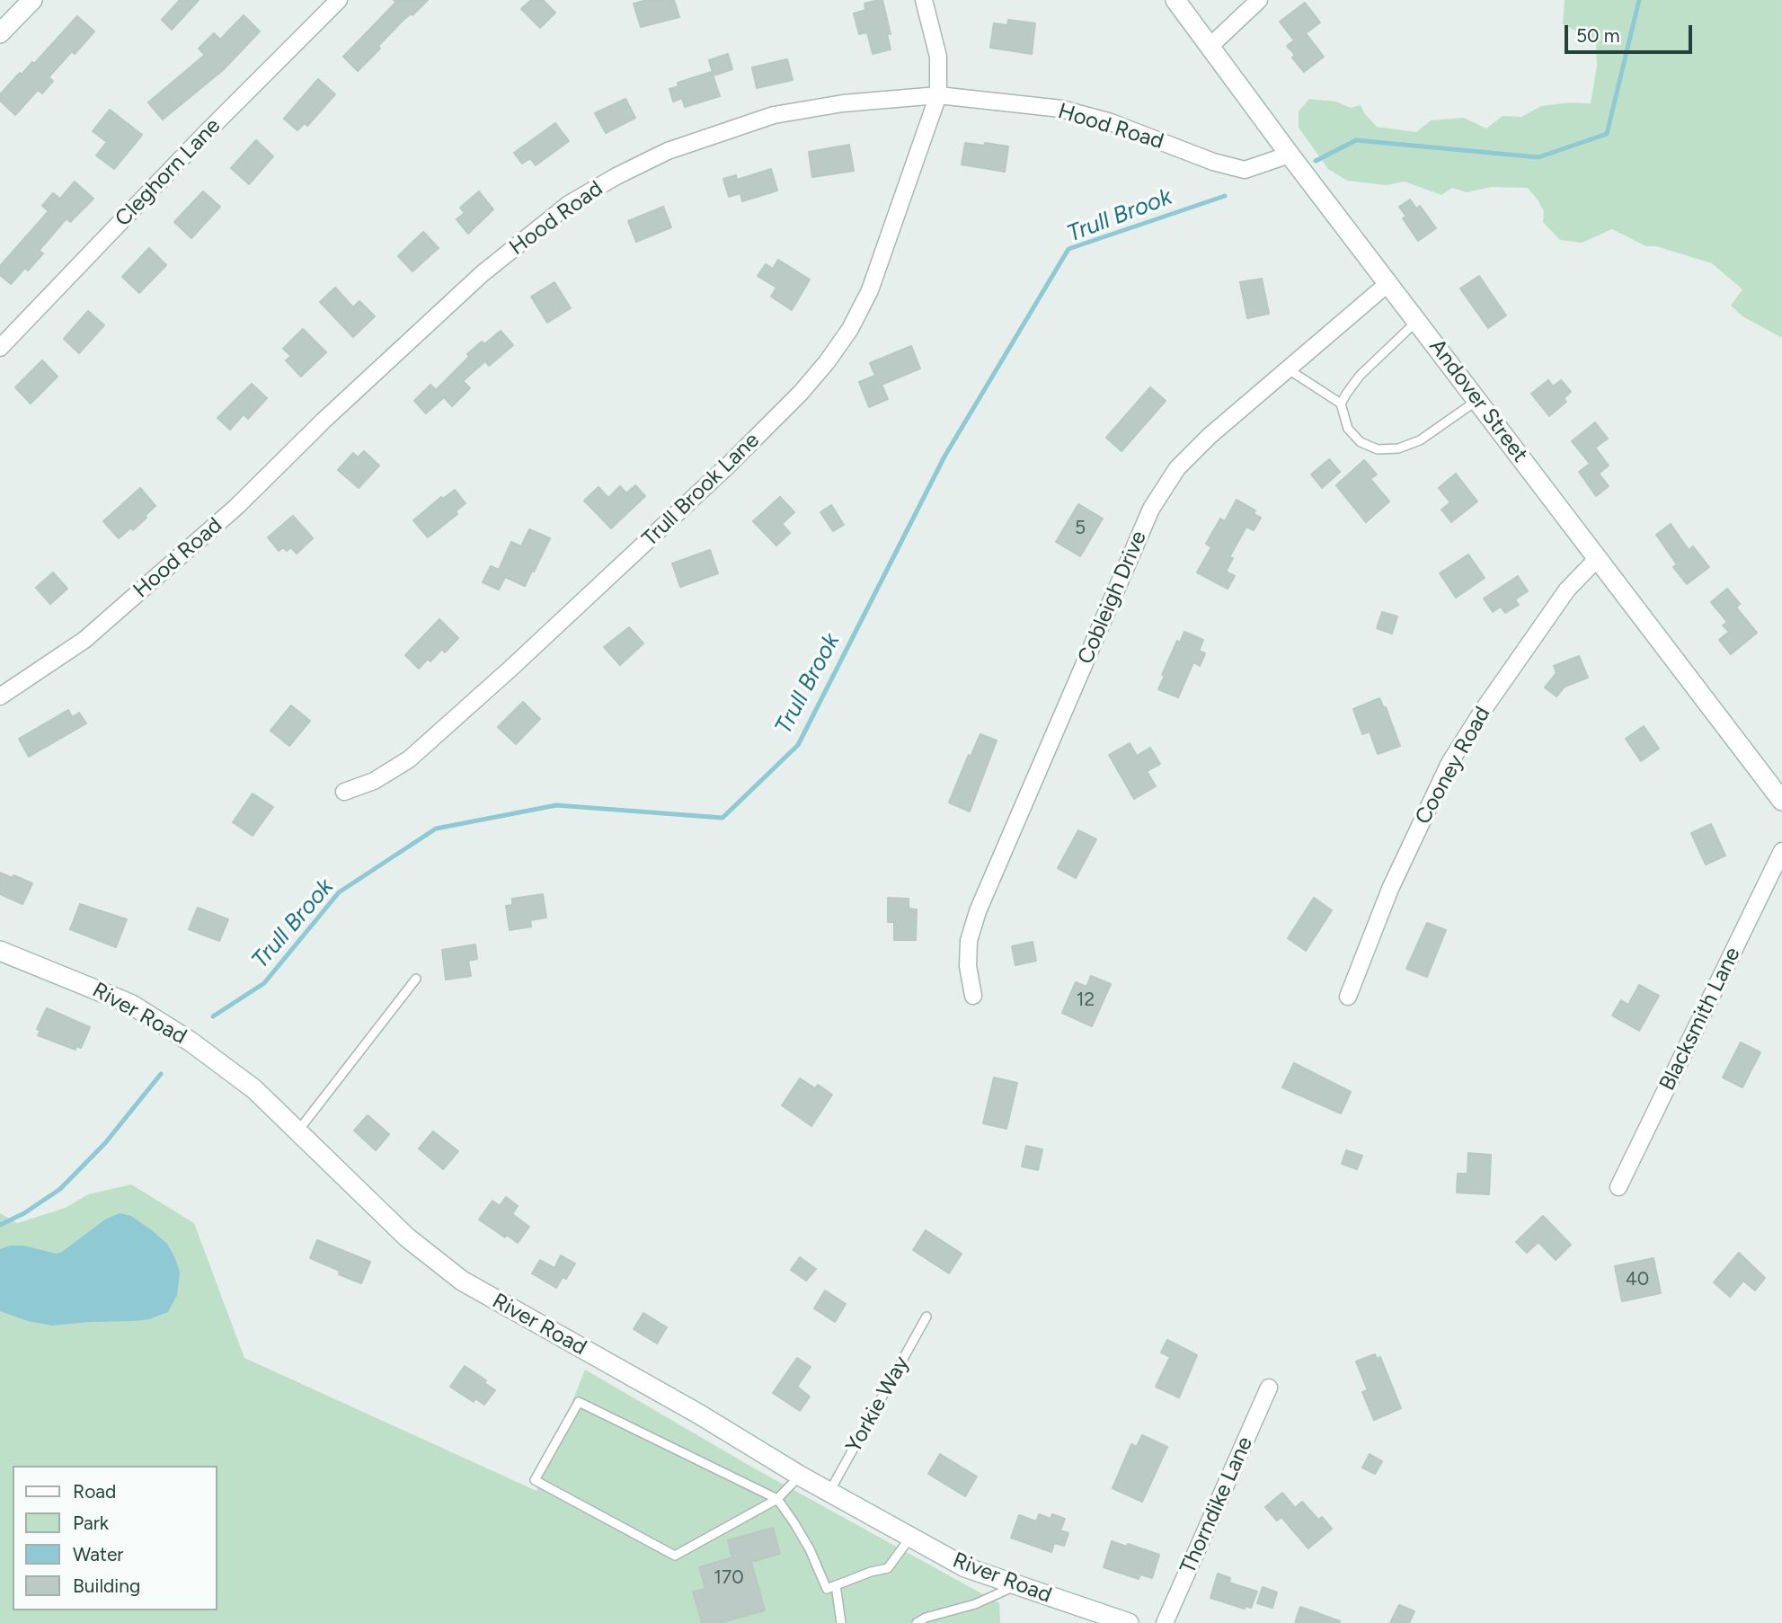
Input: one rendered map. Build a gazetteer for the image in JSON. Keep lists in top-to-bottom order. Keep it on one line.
{"streets":{"main road":["Andover Street","River Road"],"street":["Hood Road","Cleghorn Lane","Trull Brook Lane","Cobleigh Drive","Cooney Road","Blacksmith Lane","Thorndike Lane"],"lane":["Yorkie Way"]},"crossings":[["Hood Road","Andover Street"],["Hood Road","Trull Brook Lane"],["Andover Street","Cobleigh Drive"],["Andover Street","Cooney Road"],["River Road","Yorkie Way"]],"water":["Trull Brook"],"house_numbers":["5","12","40","170"],"legend":["Road","Park","Water","Building"],"scale_bar":"50 m"}
